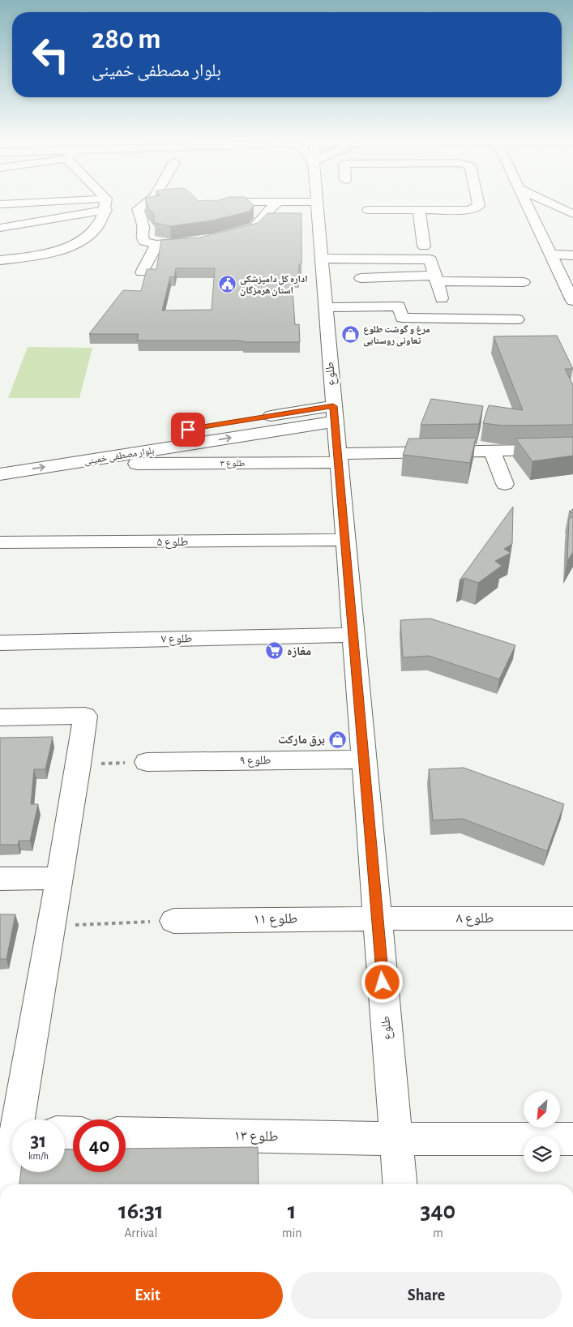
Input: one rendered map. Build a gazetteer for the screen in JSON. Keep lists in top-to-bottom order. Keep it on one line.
{"streets":{"street":["طلوع","بلوار مصطفی خمینی","طلوع ۳","طلوع ۵","طلوع ۷","طلوع ۹","طلوع ۸","طلوع ۱۱","طلوع ۱۳"]},"crossings":[["طلوع","بلوار مصطفی خمینی"],["طلوع","طلوع ۳"],["طلوع","طلوع ۵"],["طلوع","طلوع ۷"],["طلوع","طلوع ۹"],["طلوع","طلوع ۸"],["طلوع","طلوع ۱۱"],["طلوع","طلوع ۱۳"],["طلوع ۸","طلوع ۱۱"]],"places":{"public building":["اداره کل دامپزشکی استان هرمزگان"],"shop":["مرغ و گوشت طلوع تعاونی روستایی","برق مارکت"],"supermarket":["مغازه"]},"north":"bottom left","page":{"turn":["280 m","بلوار مصطفی خمینی"],"speed":"31 km/h","limit":"40","eta":["16:31","Arrival","1","min","340","m"],"buttons":["Exit","Share"]}}
